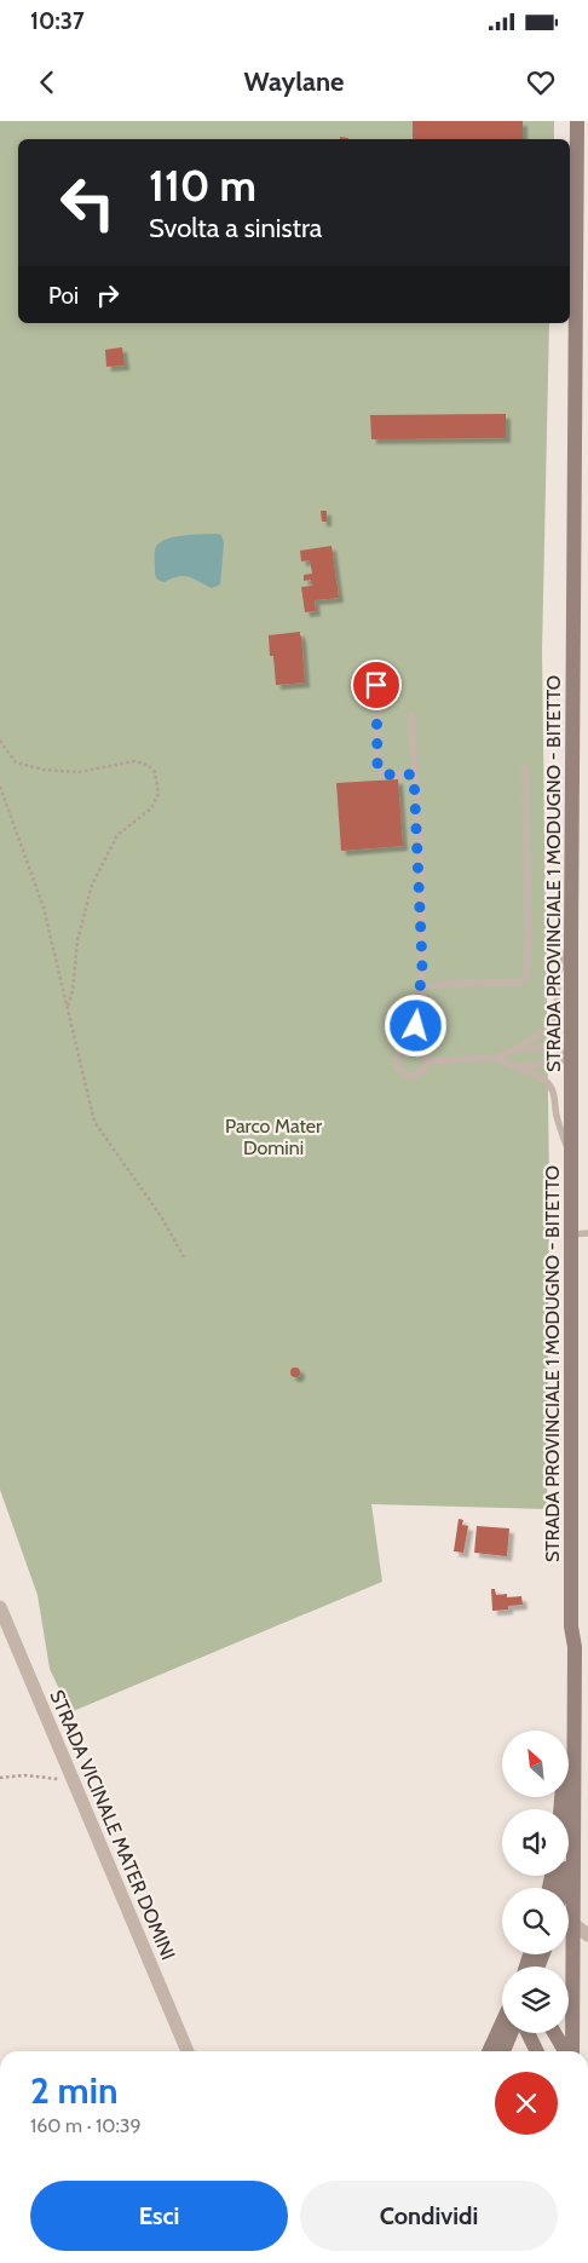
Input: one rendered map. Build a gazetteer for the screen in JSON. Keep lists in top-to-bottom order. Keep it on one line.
{"streets":{"main road":["STRADA PROVINCIALE 1 MODUGNO - BITETTO"],"street":["STRADA VICINALE MATER DOMINI"]},"parks":["Parco Mater Domini"],"north":"top left","page":{"status":"10:37","header":"Waylane","turn":["110 m","Svolta a sinistra"],"then":"Poi","heading":["2 min","160 m · 10:39"],"buttons":["Esci","Condividi"]}}
